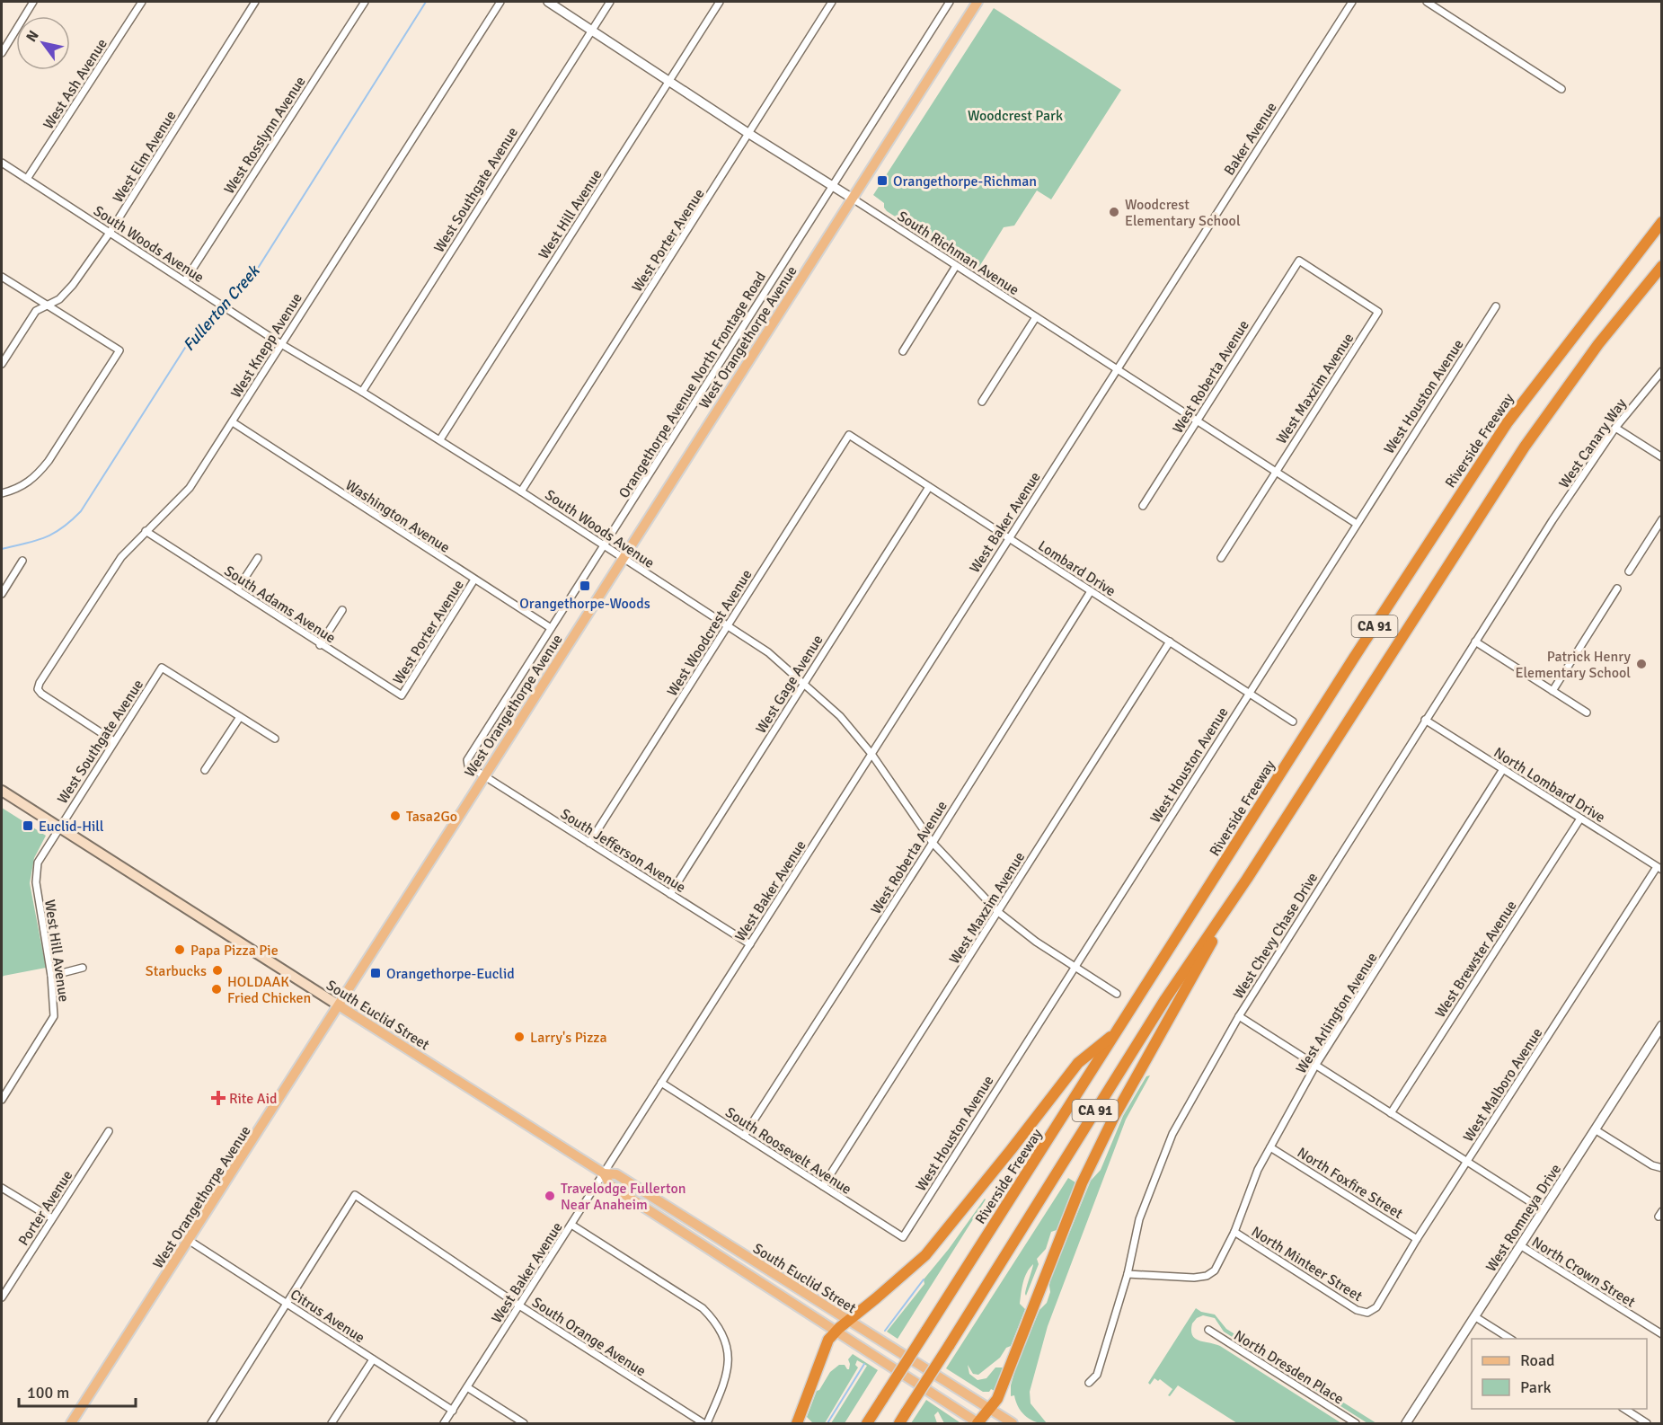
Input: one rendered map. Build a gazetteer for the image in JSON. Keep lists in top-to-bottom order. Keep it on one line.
{"streets":{"highway":["Riverside Freeway","CA 91"],"main road":["West Orangethorpe Avenue","South Euclid Street"],"street":["West Ash Avenue","West Rosslynn Avenue","Baker Avenue","West Elm Avenue","West Southgate Avenue","West Hill Avenue","West Porter Avenue","South Woods Avenue","South Richman Avenue","West Knepp Avenue","West Roberta Avenue","Orangethorpe Avenue North Frontage Road","West Maxzim Avenue","West Houston Avenue","West Canary Way","Washington Avenue","West Baker Avenue","Lombard Drive","South Adams Avenue","West Woodcrest Avenue","West Gage Avenue","North Lombard Drive","South Jefferson Avenue","West Chevy Chase Drive","West Brewster Avenue","West Arlington Avenue","West Malboro Avenue","South Roosevelt Avenue","North Foxfire Street","Porter Avenue","West Romneya Drive","North Minteer Street","North Crown Street","Citrus Avenue","South Orange Avenue","North Dresden Place"]},"crossings":[["West Ash Avenue","South Woods Avenue"],["West Rosslynn Avenue","South Woods Avenue"],["Baker Avenue","South Richman Avenue"],["Baker Avenue","West Baker Avenue"],["West Elm Avenue","South Woods Avenue"],["West Southgate Avenue","West Hill Avenue"],["West Southgate Avenue","South Woods Avenue"],["West Southgate Avenue","South Richman Avenue"],["West Southgate Avenue","West Knepp Avenue"],["West Southgate Avenue","South Euclid Street"],["West Hill Avenue","South Woods Avenue"],["West Hill Avenue","South Richman Avenue"],["West Hill Avenue","South Euclid Street"],["West Porter Avenue","South Woods Avenue"],["West Porter Avenue","South Richman Avenue"],["West Porter Avenue","Washington Avenue"],["West Porter Avenue","South Adams Avenue"],["South Woods Avenue","West Orangethorpe Avenue"],["South Woods Avenue","West Knepp Avenue"],["South Woods Avenue","West Roberta Avenue"],["South Woods Avenue","Orangethorpe Avenue North Frontage Road"],["South Woods Avenue","West Maxzim Avenue"],["South Woods Avenue","West Houston Avenue"],["South Woods Avenue","West Baker Avenue"],["South Woods Avenue","West Woodcrest Avenue"],["South Woods Avenue","West Gage Avenue"],["South Richman Avenue","West Orangethorpe Avenue"],["South Richman Avenue","West Roberta Avenue"],["South Richman Avenue","Orangethorpe Avenue North Frontage Road"],["South Richman Avenue","West Maxzim Avenue"],["South Richman Avenue","West Houston Avenue"],["South Richman Avenue","West Baker Avenue"],["West Orangethorpe Avenue","Orangethorpe Avenue North Frontage Road"],["West Orangethorpe Avenue","South Jefferson Avenue"],["West Orangethorpe Avenue","South Euclid Street"],["West Orangethorpe Avenue","Citrus Avenue"],["West Knepp Avenue","Washington Avenue"],["West Knepp Avenue","South Adams Avenue"],["West Roberta Avenue","West Maxzim Avenue"],["West Roberta Avenue","Lombard Drive"],["West Roberta Avenue","South Roosevelt Avenue"],["Orangethorpe Avenue North Frontage Road","Washington Avenue"],["Orangethorpe Avenue North Frontage Road","South Jefferson Avenue"],["West Maxzim Avenue","Lombard Drive"],["West Maxzim Avenue","South Roosevelt Avenue"],["West Houston Avenue","Lombard Drive"],["West Houston Avenue","South Roosevelt Avenue"],["West Canary Way","West Chevy Chase Drive"],["West Baker Avenue","Lombard Drive"],["West Baker Avenue","South Jefferson Avenue"],["West Baker Avenue","South Euclid Street"],["West Baker Avenue","South Roosevelt Avenue"],["West Baker Avenue","Citrus Avenue"],["West Baker Avenue","South Orange Avenue"],["Lombard Drive","West Woodcrest Avenue"],["Lombard Drive","West Gage Avenue"],["West Woodcrest Avenue","South Jefferson Avenue"],["West Gage Avenue","South Jefferson Avenue"],["North Lombard Drive","West Chevy Chase Drive"],["North Lombard Drive","West Brewster Avenue"],["North Lombard Drive","West Arlington Avenue"],["North Lombard Drive","West Malboro Avenue"],["West Chevy Chase Drive","West Arlington Avenue"],["West Arlington Avenue","North Foxfire Street"],["West Arlington Avenue","North Minteer Street"],["West Malboro Avenue","North Foxfire Street"],["West Malboro Avenue","North Minteer Street"],["West Romneya Drive","North Crown Street"],["Citrus Avenue","South Orange Avenue"]],"water":["Fullerton Creek"],"parks":["Woodcrest Park"],"places":{"transit":["Orangethorpe-Richman","Orangethorpe-Woods","Euclid-Hill","Orangethorpe-Euclid"],"other":["Woodcrest Elementary School","Patrick Henry Elementary School","Tasa2Go","Papa Pizza Pie","Starbucks","HOLDAAK Fried Chicken","Larry's Pizza","Travelodge Fullerton Near Anaheim"],"health":["Rite Aid"]},"legend":["Road","Park"],"scale_bar":"100 m","north":"top left"}
